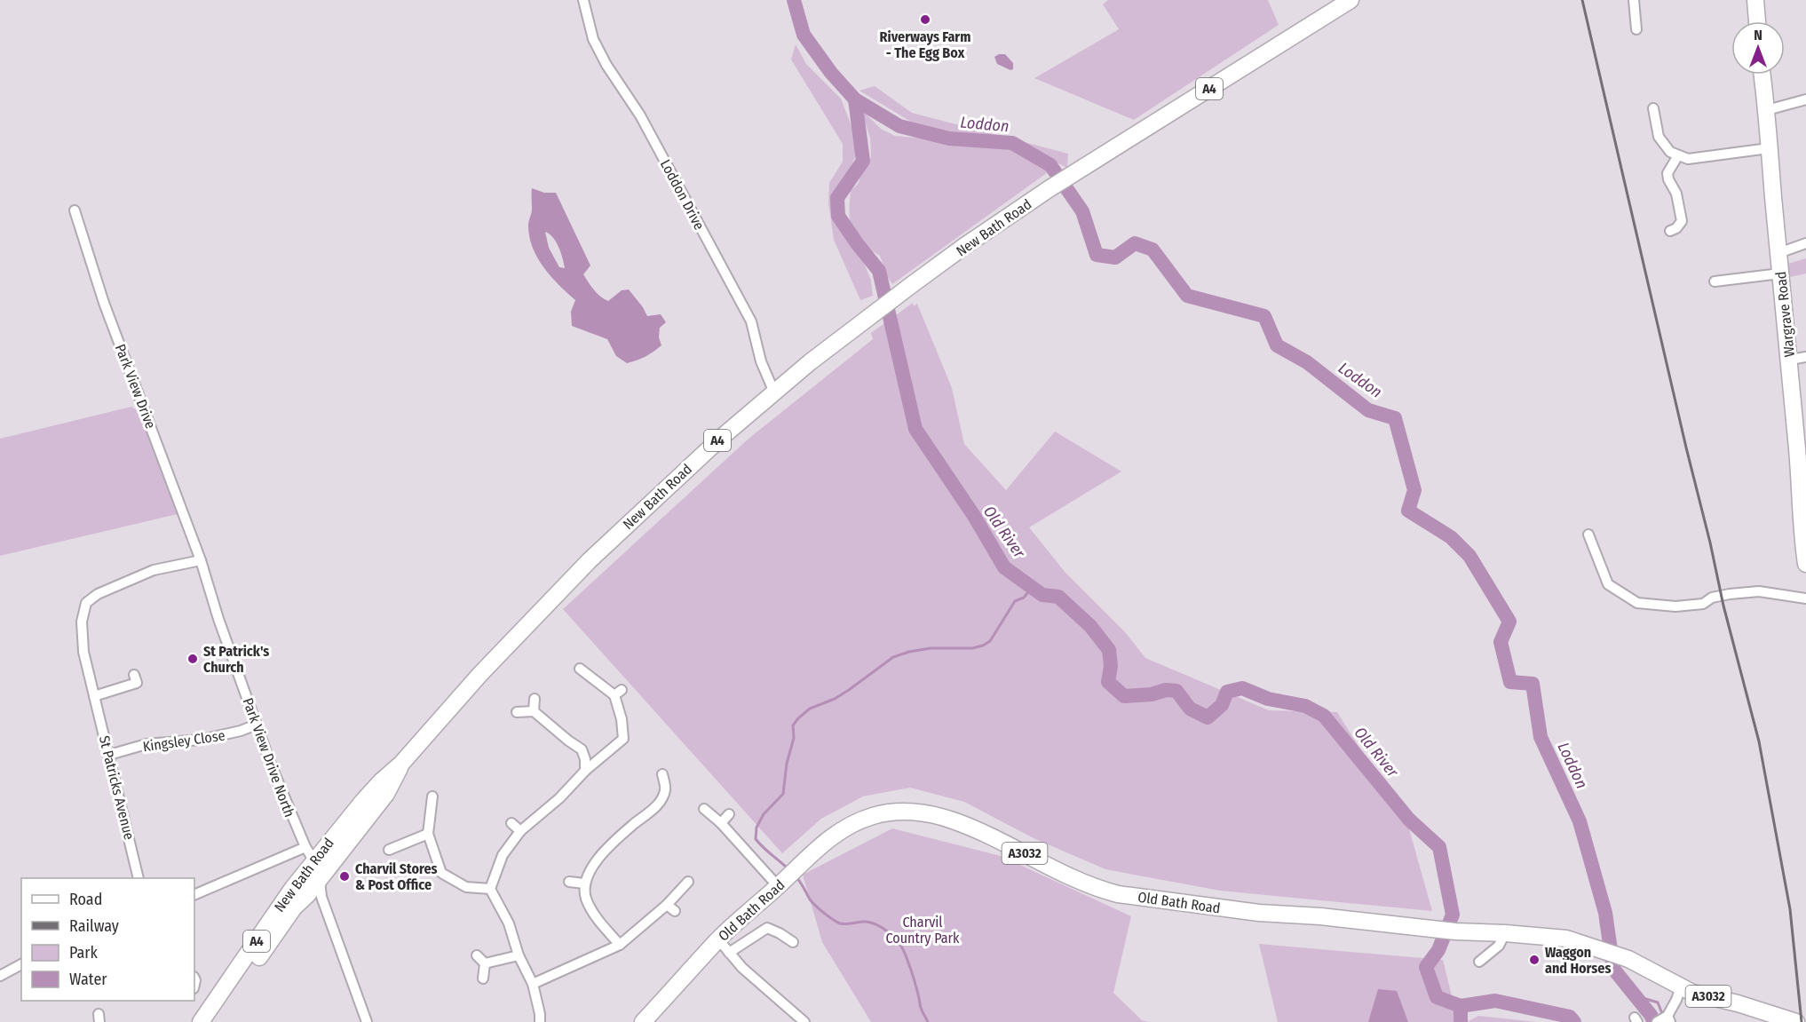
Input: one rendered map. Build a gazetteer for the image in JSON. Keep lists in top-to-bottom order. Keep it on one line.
{"streets":{"main road":["A4","New Bath Road","Wargrave Road","A3032","Old Bath Road"],"street":["Loddon Drive","Park View Drive","Kingsley Close","Park View Drive North","St Patricks Avenue"]},"crossings":[["Loddon Drive","New Bath Road"],["New Bath Road","Park View Drive North"],["Park View Drive","Park View Drive North"],["Park View Drive","St Patricks Avenue"],["Kingsley Close","Park View Drive North"],["Kingsley Close","St Patricks Avenue"],["Park View Drive North","St Patricks Avenue"]],"water":["Loddon","Old River"],"parks":["Charvil Country Park"],"places":["Riverways Farm - The Egg Box","St Patrick's Church","Charvil Stores & Post Office","Waggon and Horses"],"legend":["Road","Railway","Park","Water"],"north":"top"}
